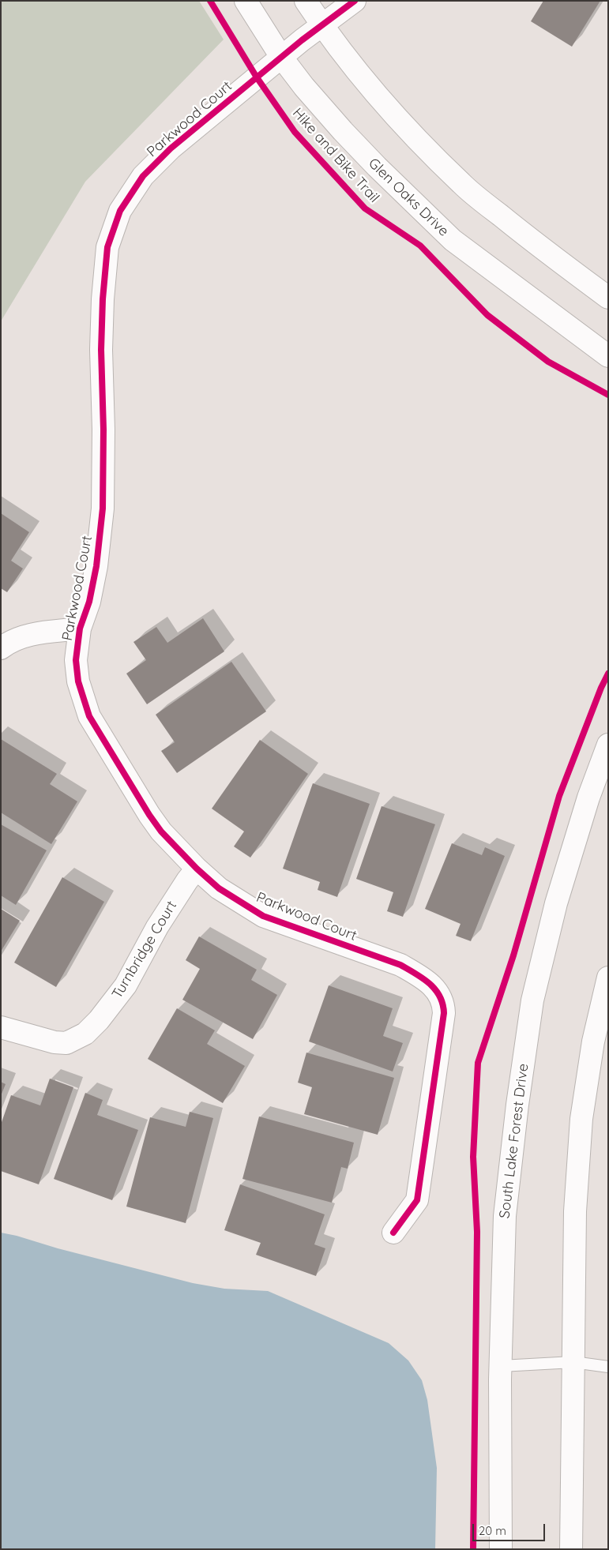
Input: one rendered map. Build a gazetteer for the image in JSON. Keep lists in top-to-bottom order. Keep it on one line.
{"streets":{"street":["Parkwood Court","Glen Oaks Drive","Turnbridge Court","South Lake Forest Drive"],"cycle path":["Hike and Bike Trail"]},"crossings":[["Parkwood Court","Glen Oaks Drive"],["Parkwood Court","Turnbridge Court"]],"scale_bar":"20 m"}
